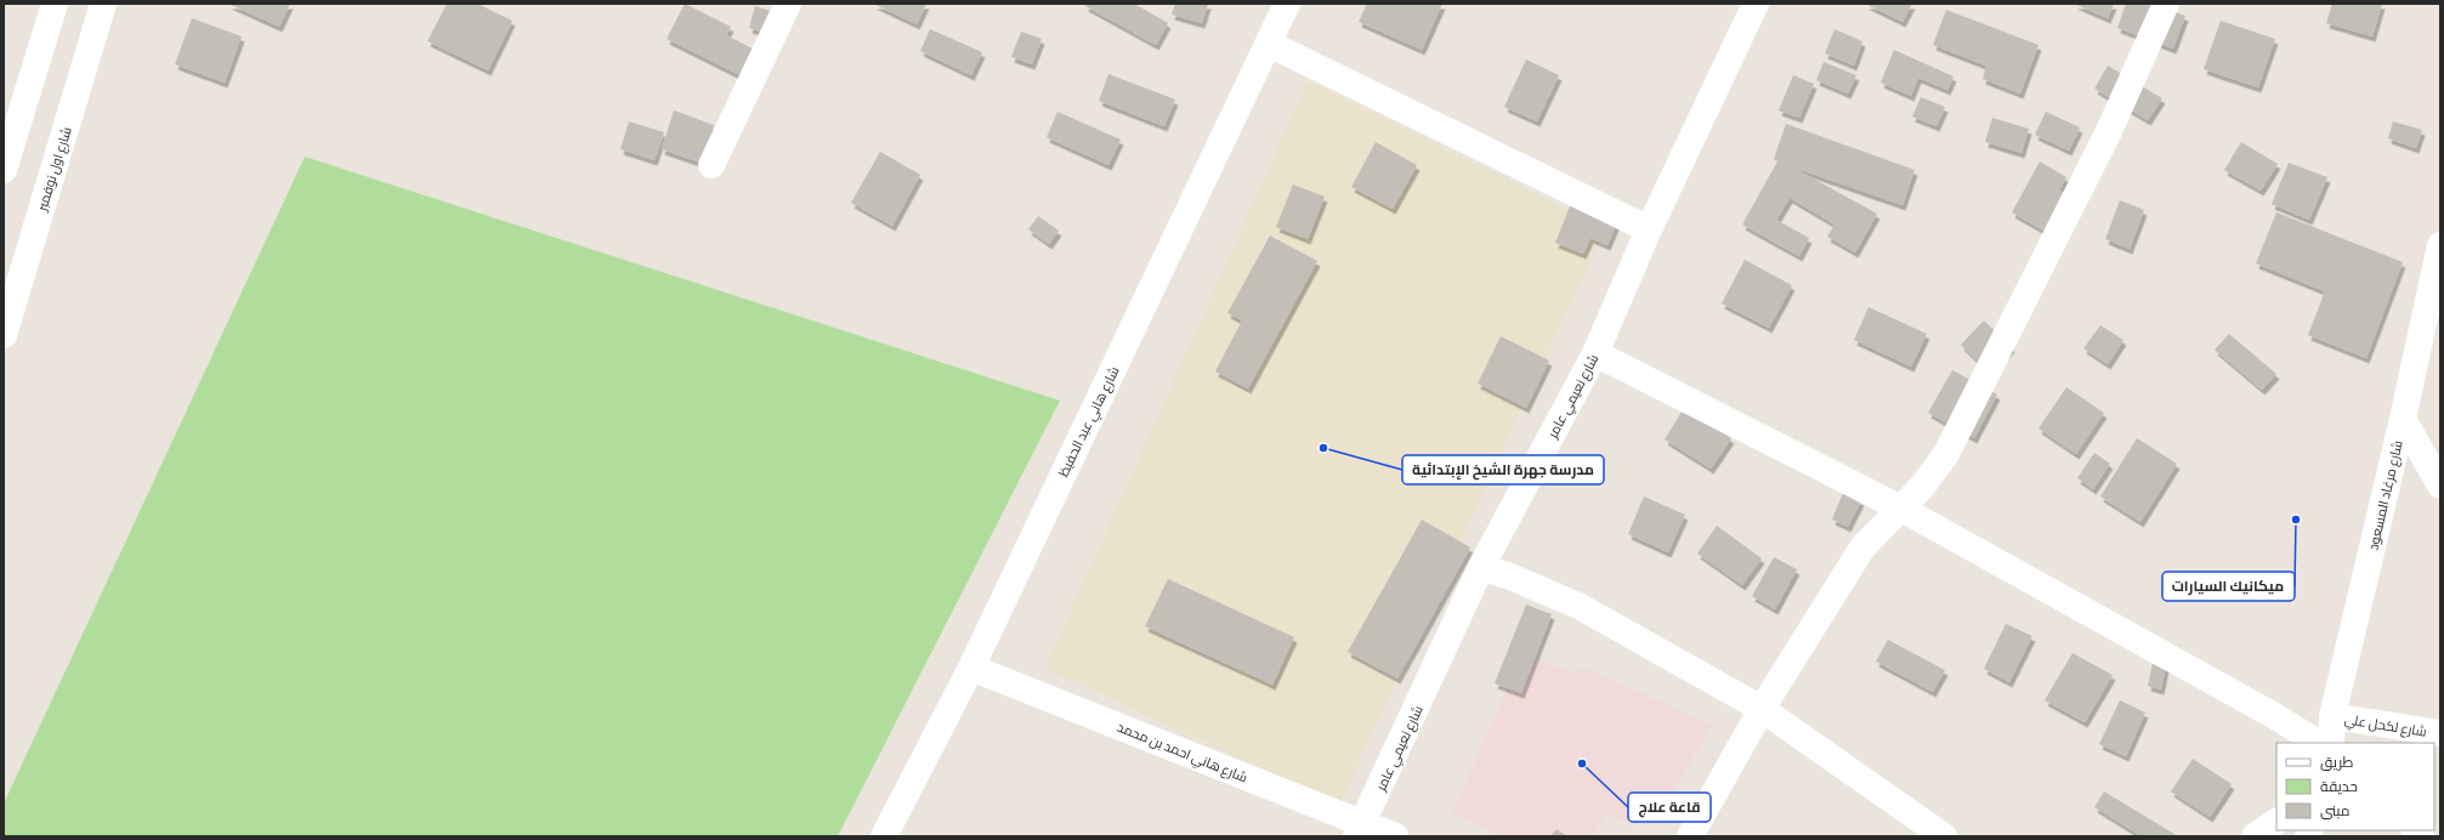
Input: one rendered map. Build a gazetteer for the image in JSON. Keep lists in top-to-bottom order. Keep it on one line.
{"streets":{"street":["شارع اول نوفمبر","شارع نعيمي عامر","شارع هاني عبد الحفيظ","شارع مرغاد المسعود","شارع لكحل علي","شارع هاني احمد بن محمد"]},"crossings":[["شارع نعيمي عامر","شارع هاني احمد بن محمد"],["شارع هاني عبد الحفيظ","شارع هاني احمد بن محمد"],["شارع مرغاد المسعود","شارع لكحل علي"]],"places":["مدرسة جهرة الشيخ الإبتدائية","ميكانيك السيارات","قاعة علاج"],"legend":["طريق","حديقة","مبنى"]}
